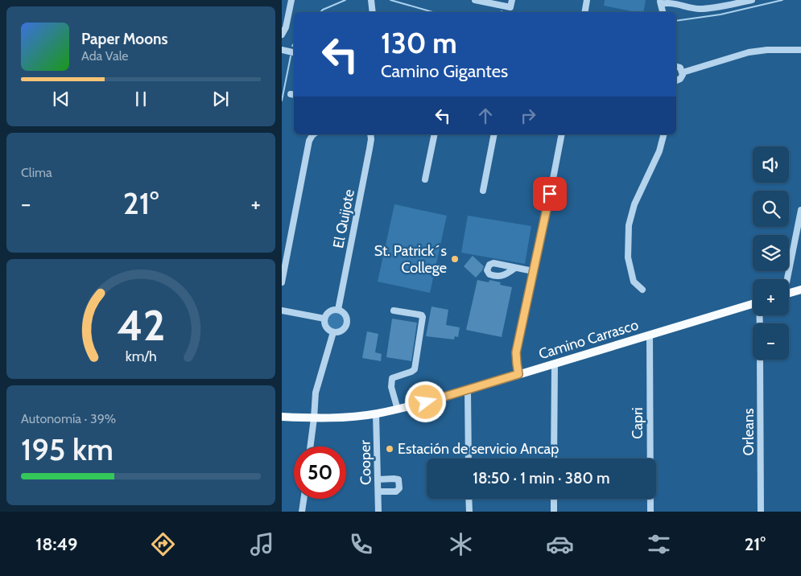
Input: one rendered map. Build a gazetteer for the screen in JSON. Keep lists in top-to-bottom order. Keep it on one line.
{"streets":{"main road":["Camino Carrasco"],"street":["El Quijote","Capri","Orleans","Cooper"]},"crossings":[["Camino Carrasco","Capri"],["Camino Carrasco","Cooper"]],"places":["St. Patrick´s College","Estación de servicio Ancap"],"page":{"turn":["130 m","Camino Gigantes"],"song":["Paper Moons","Ada Vale"],"tile":["Clima",["Autonomía · 39%","195 km"]],"map_buttons":["+","−"],"heat":["−","21°","+"],"limit":"50","trip":"18:50 · 1 min · 380 m","tabs":["18:49","21°"],"gauge":["42","km/h"]}}
